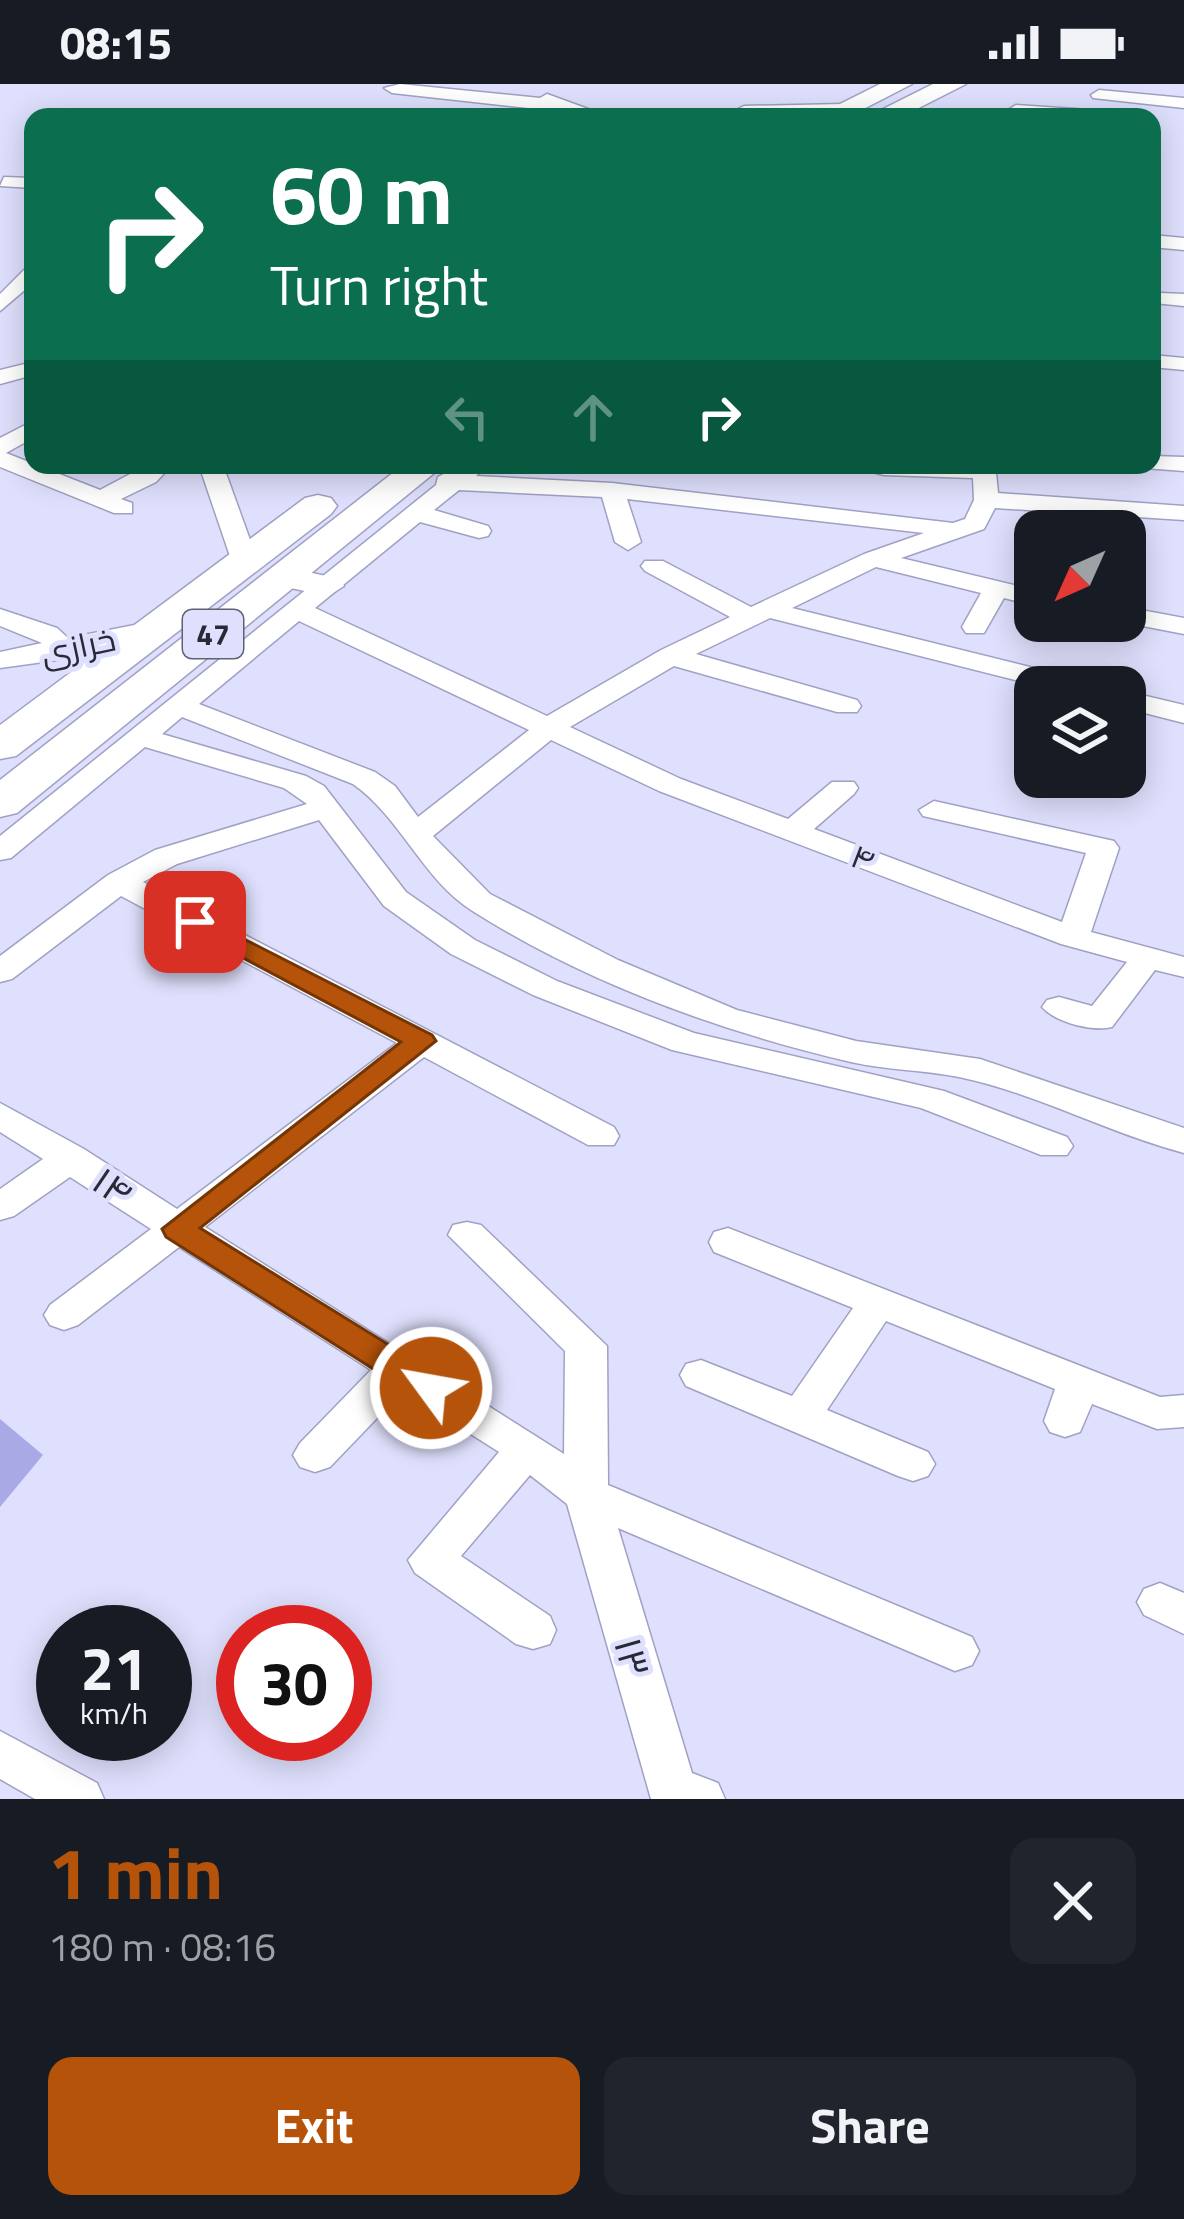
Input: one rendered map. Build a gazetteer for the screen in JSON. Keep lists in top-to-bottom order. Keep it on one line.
{"streets":{"highway":["47"],"street":["خرازی","۴","۱۴","۱۳"]},"crossings":[["47","خرازی"],["47","۴"],["۱۴","۱۳"]],"north":"bottom left","page":{"status":"08:15","turn":["60 m","Turn right"],"speed":"21 km/h","limit":"30","heading":["1 min","180 m · 08:16"],"buttons":["Exit","Share"]}}
